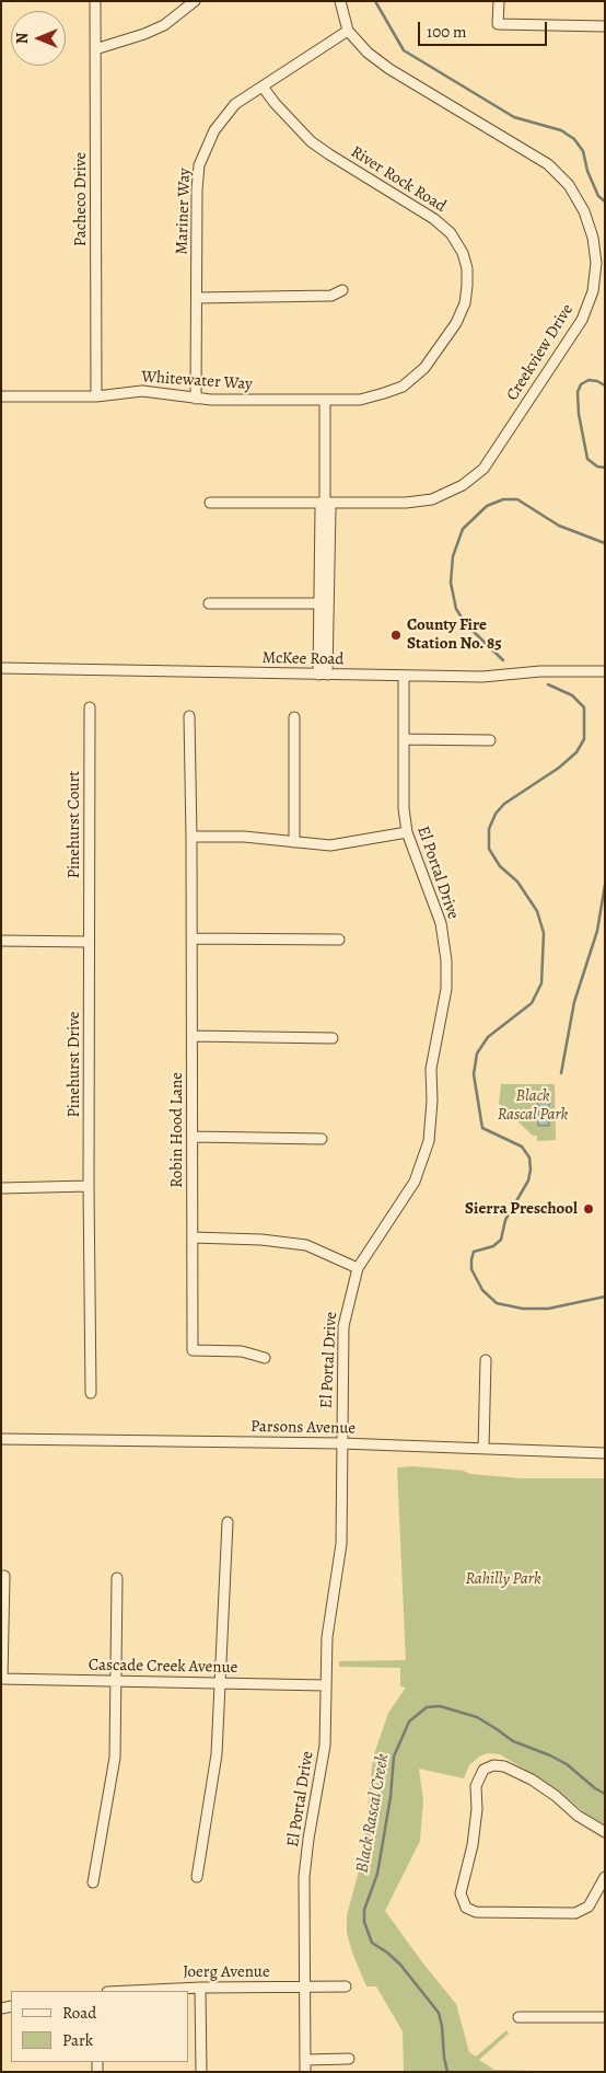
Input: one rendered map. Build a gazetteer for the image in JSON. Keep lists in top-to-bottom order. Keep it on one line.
{"streets":{"street":["River Rock Road","Pacheco Drive","Mariner Way","Creekview Drive","Whitewater Way","McKee Road","Pinehurst Court","El Portal Drive","Pinehurst Drive","Robin Hood Lane","Parsons Avenue","Cascade Creek Avenue","Joerg Avenue"]},"crossings":[["River Rock Road","Mariner Way"],["River Rock Road","Whitewater Way"],["Pacheco Drive","Whitewater Way"],["Mariner Way","Creekview Drive"],["Mariner Way","Whitewater Way"],["McKee Road","El Portal Drive"],["Pinehurst Court","Pinehurst Drive"],["El Portal Drive","Parsons Avenue"],["El Portal Drive","Cascade Creek Avenue"],["El Portal Drive","Joerg Avenue"]],"water":["Black Rascal Creek"],"parks":["Black Rascal Park","Rahilly Park"],"places":["County Fire Station No. 85","Sierra Preschool"],"legend":["Road","Park"],"scale_bar":"100 m","north":"left"}
